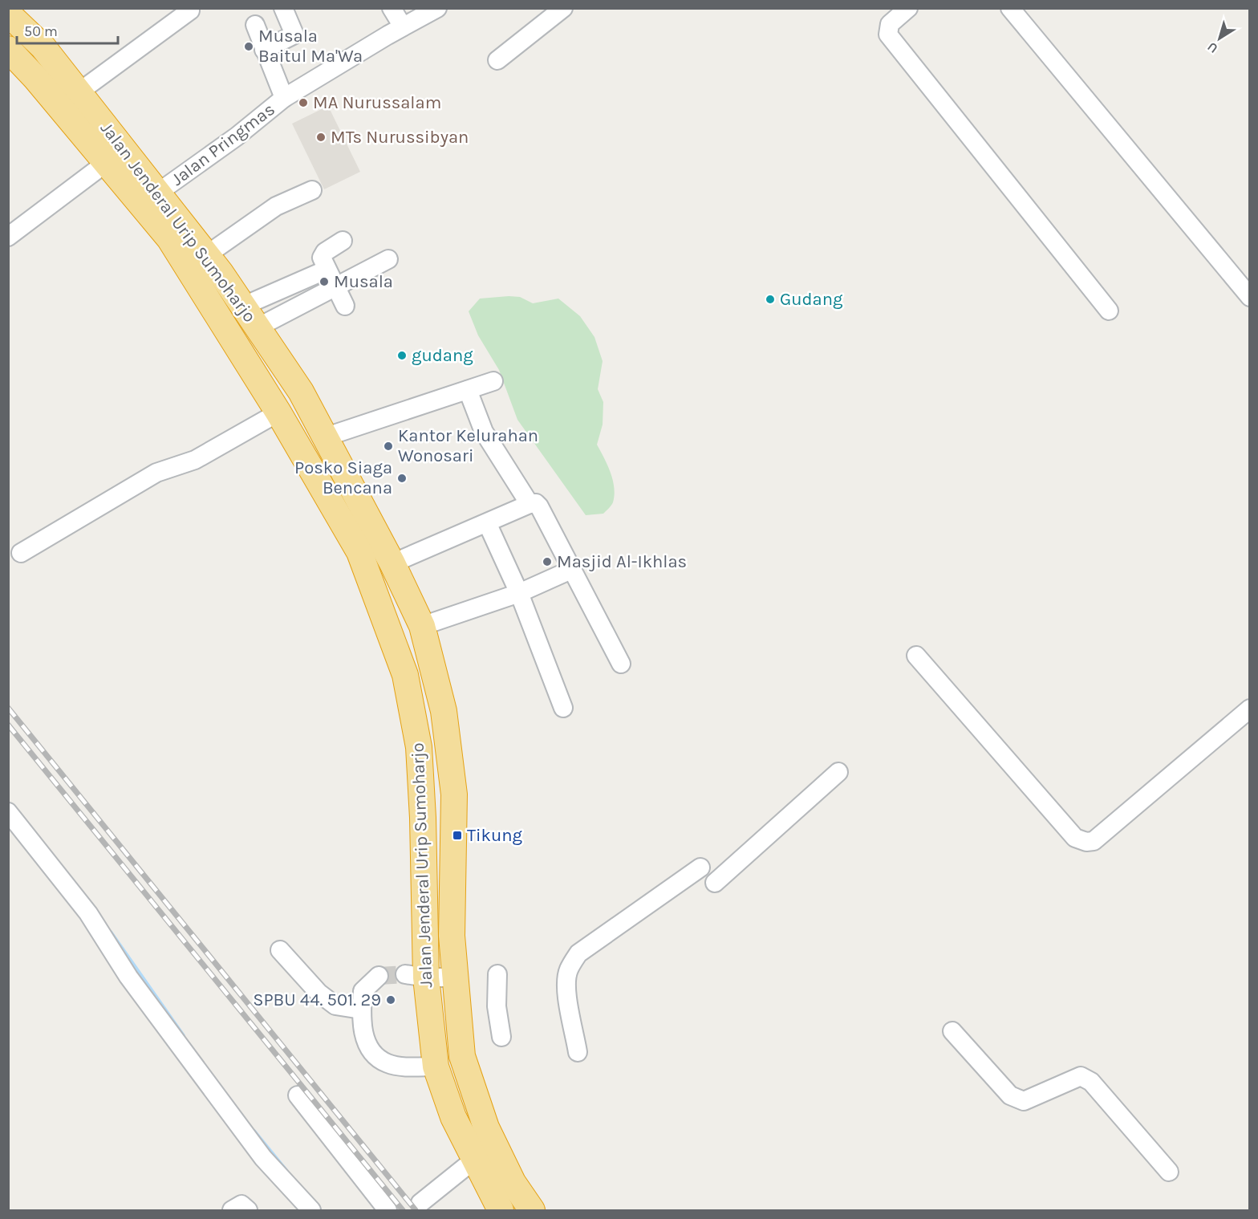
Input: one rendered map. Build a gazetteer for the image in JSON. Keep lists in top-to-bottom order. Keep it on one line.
{"streets":{"highway":["Jalan Jenderal Urip Sumoharjo"],"street":["Jalan Pringmas"]},"crossings":[["Jalan Pringmas","Jalan Jenderal Urip Sumoharjo"]],"places":{"other":["Musala Baitul Ma'Wa","MA Nurussalam","MTs Nurussibyan","Musala","Gudang","gudang","Kantor Kelurahan Wonosari","Posko Siaga Bencana","Masjid Al-Ikhlas","SPBU 44. 501. 29"],"transit":["Tikung"]},"scale_bar":"50 m","north":"bottom left"}
